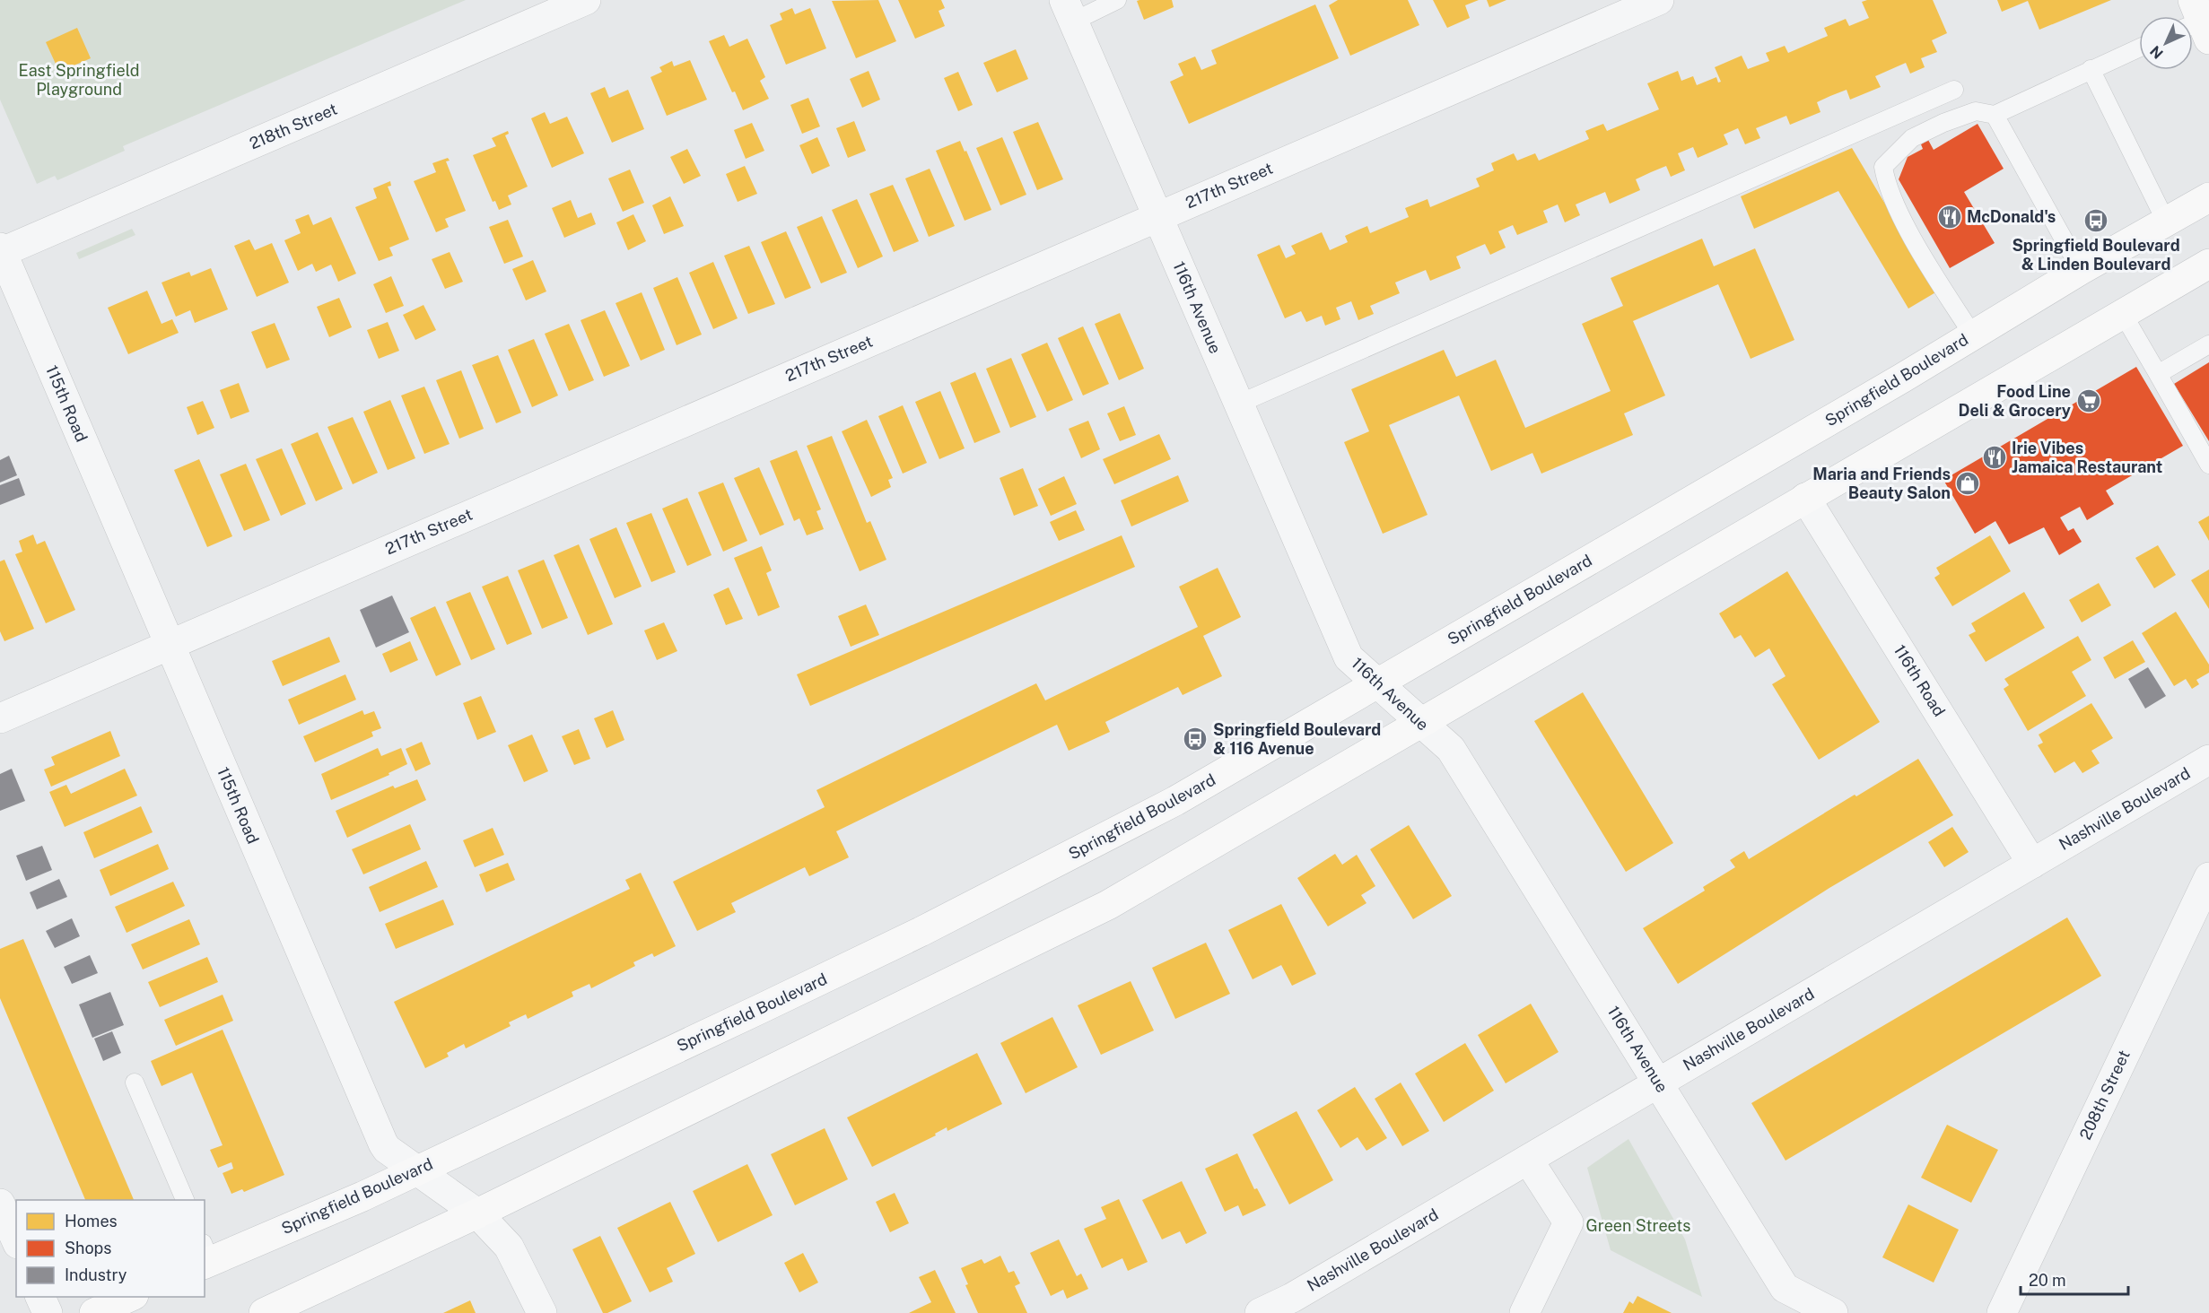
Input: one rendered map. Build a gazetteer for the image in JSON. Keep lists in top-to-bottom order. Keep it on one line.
{"streets":{"main road":["Springfield Boulevard"],"street":["218th Street","217th Street","116th Avenue","115th Road","116th Road","Nashville Boulevard","208th Street"]},"crossings":[["218th Street","115th Road"],["217th Street","116th Avenue"],["217th Street","115th Road"],["116th Avenue","Springfield Boulevard"],["116th Avenue","Nashville Boulevard"],["Springfield Boulevard","115th Road"],["116th Road","Nashville Boulevard"]],"parks":["East Springfield Playground","Green Streets"],"places":{"restaurant":["McDonald's","Irie Vibes Jamaica Restaurant"],"bus stop":["Springfield Boulevard & Linden Boulevard","Springfield Boulevard & 116 Avenue"],"supermarket":["Food Line Deli & Grocery"],"shop":["Maria and Friends Beauty Salon"]},"legend":["Homes","Shops","Industry"],"scale_bar":"20 m","north":"bottom left"}
